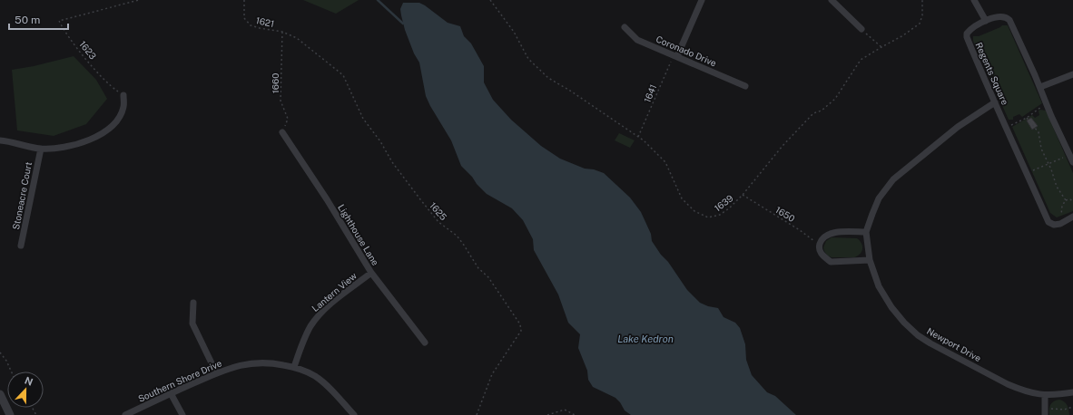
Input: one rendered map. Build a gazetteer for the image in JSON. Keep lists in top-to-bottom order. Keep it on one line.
{"streets":{"street":["Coronado Drive","Regents Square","Stoneacre Court","Lighthouse Lane","Lantern View","Newport Drive","Southern Shore Drive"],"path":["1621","1623","1660","1641","1639","1625","1650"]},"crossings":[["1621","1660"],["1621","1625"],["Coronado Drive","1641"],["Regents Square","Newport Drive"],["1660","1625"],["1660","Lighthouse Lane"],["1641","1639"],["1639","1650"],["Lighthouse Lane","Lantern View"],["Lantern View","Southern Shore Drive"]],"water":["Lake Kedron"],"scale_bar":"50 m","north":"top"}
